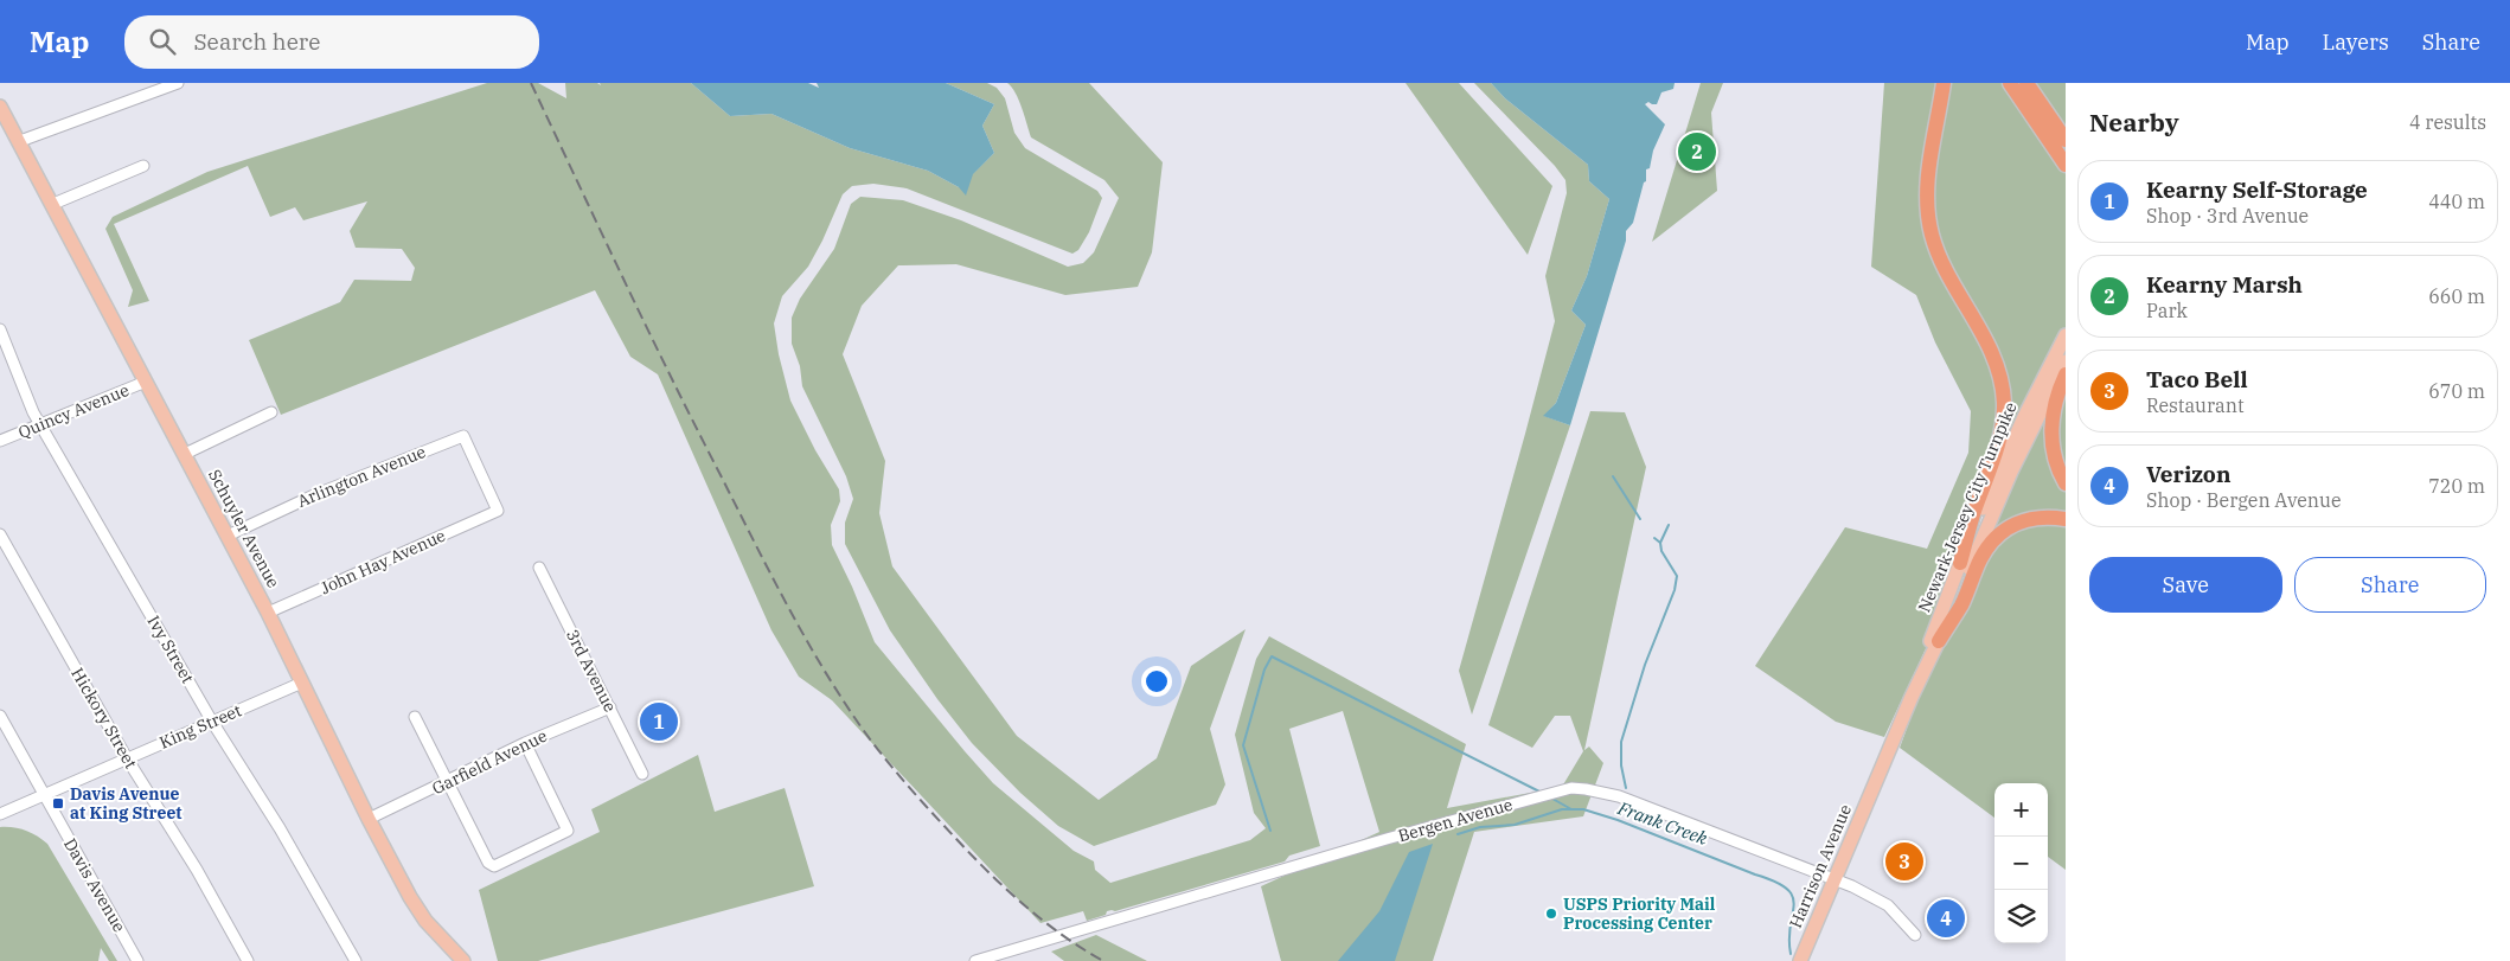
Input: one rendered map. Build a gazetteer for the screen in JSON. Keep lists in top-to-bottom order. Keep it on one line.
{"streets":{"main road":["Newark-Jersey City Turnpike","Schuyler Avenue","Harrison Avenue"],"street":["Quincy Avenue","Arlington Avenue","John Hay Avenue","Ivy Street","3rd Avenue","Hickory Street","King Street","Garfield Avenue","Bergen Avenue","Davis Avenue"]},"crossings":[["Quincy Avenue","Schuyler Avenue"],["Quincy Avenue","Ivy Street"],["Arlington Avenue","Schuyler Avenue"],["Arlington Avenue","John Hay Avenue"],["Newark-Jersey City Turnpike","Harrison Avenue"],["Schuyler Avenue","John Hay Avenue"],["Schuyler Avenue","King Street"],["Schuyler Avenue","Garfield Avenue"],["Ivy Street","King Street"],["3rd Avenue","Garfield Avenue"],["Hickory Street","King Street"],["King Street","Davis Avenue"],["Bergen Avenue","Harrison Avenue"]],"water":["Frank Creek"],"places":{"transit":["Davis Avenue at King Street"],"other":["USPS Priority Mail Processing Center"]},"page":{"header":"Map","search":"Search here","nav":["Map","Layers","Share"],"heading":["Nearby","4 results"],"pins":["2","1","3","4"],"list":[{"mark":"1","name":"Kearny Self-Storage","note":"Shop · 3rd Avenue","value":"440 m"},{"mark":"2","name":"Kearny Marsh","note":"Park","value":"660 m"},{"mark":"3","name":"Taco Bell","note":"Restaurant","value":"670 m"},{"mark":"4","name":"Verizon","note":"Shop · Bergen Avenue","value":"720 m"}],"buttons":["Save","Share"],"map_buttons":["+","−"]}}
